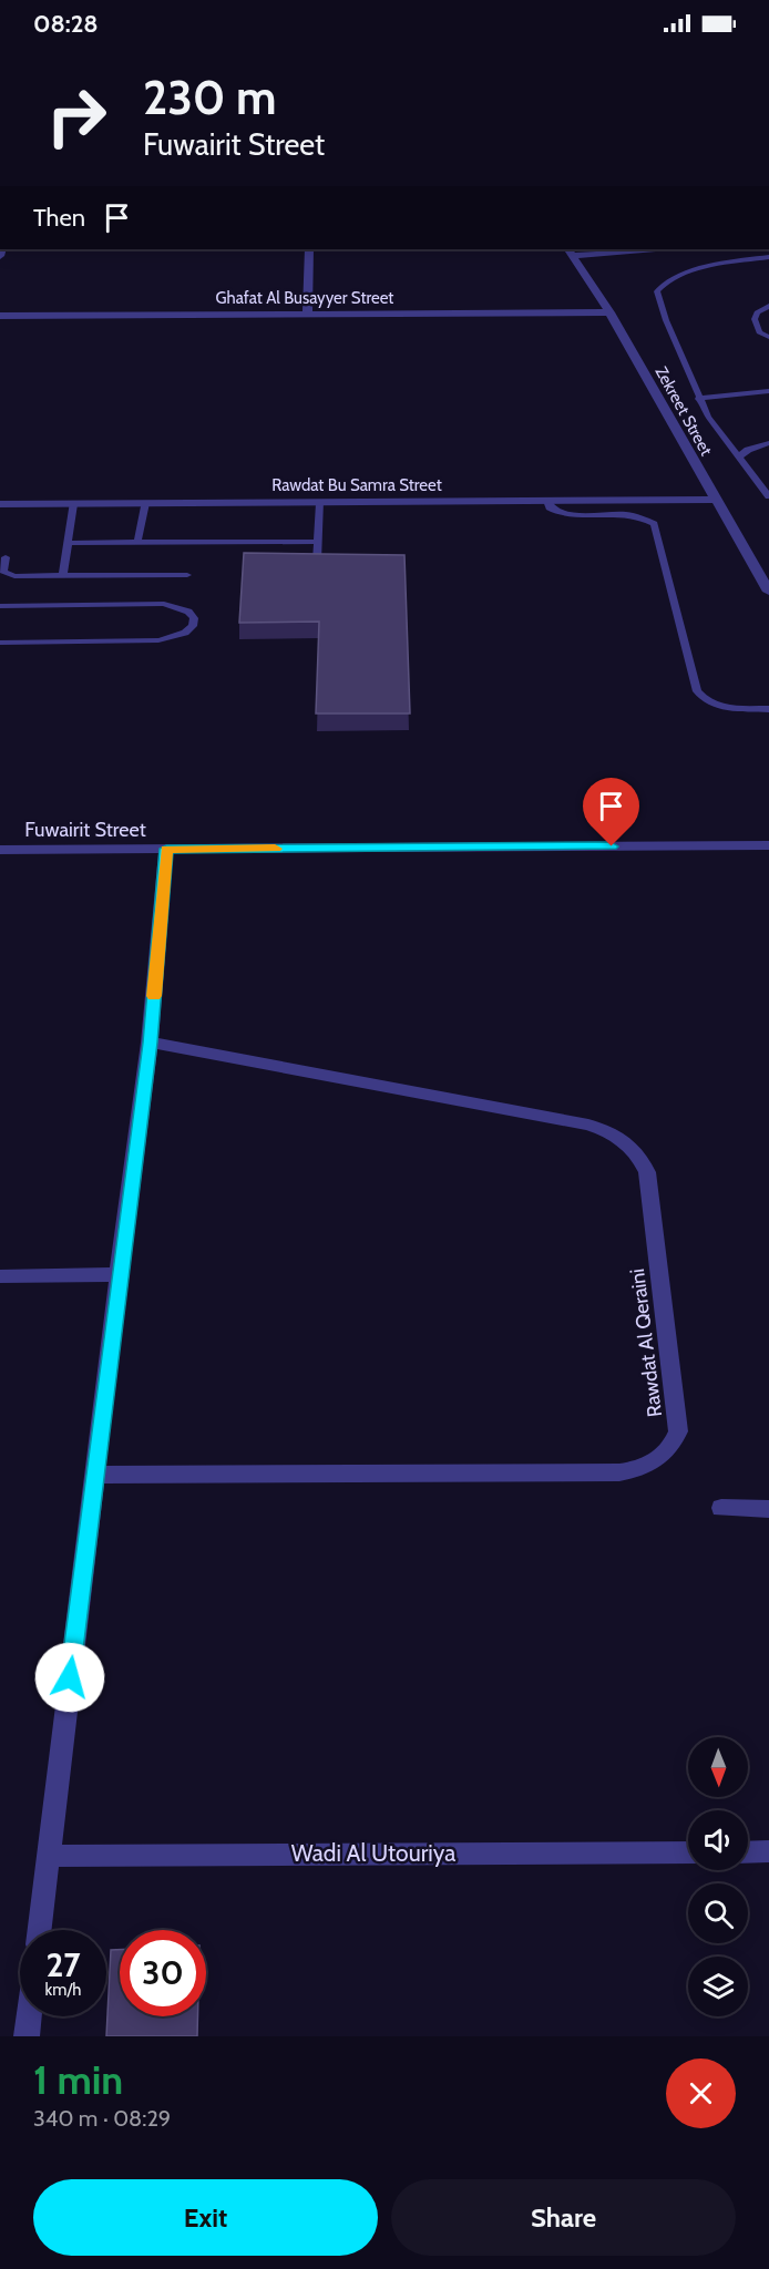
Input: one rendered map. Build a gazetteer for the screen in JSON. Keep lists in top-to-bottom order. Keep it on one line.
{"streets":{"street":["Ghafat Al Busayyer Street","Zekreet Street","Rawdat Bu Samra Street","Fuwairit Street","Rawdat Al Qeraini","Wadi Al Utouriya"]},"crossings":[["Ghafat Al Busayyer Street","Zekreet Street"],["Zekreet Street","Rawdat Bu Samra Street"]],"north":"bottom","page":{"status":"08:28","turn":["230 m","Fuwairit Street"],"then":"Then","speed":"27 km/h","limit":"30","heading":["1 min","340 m · 08:29"],"buttons":["Exit","Share"]}}
